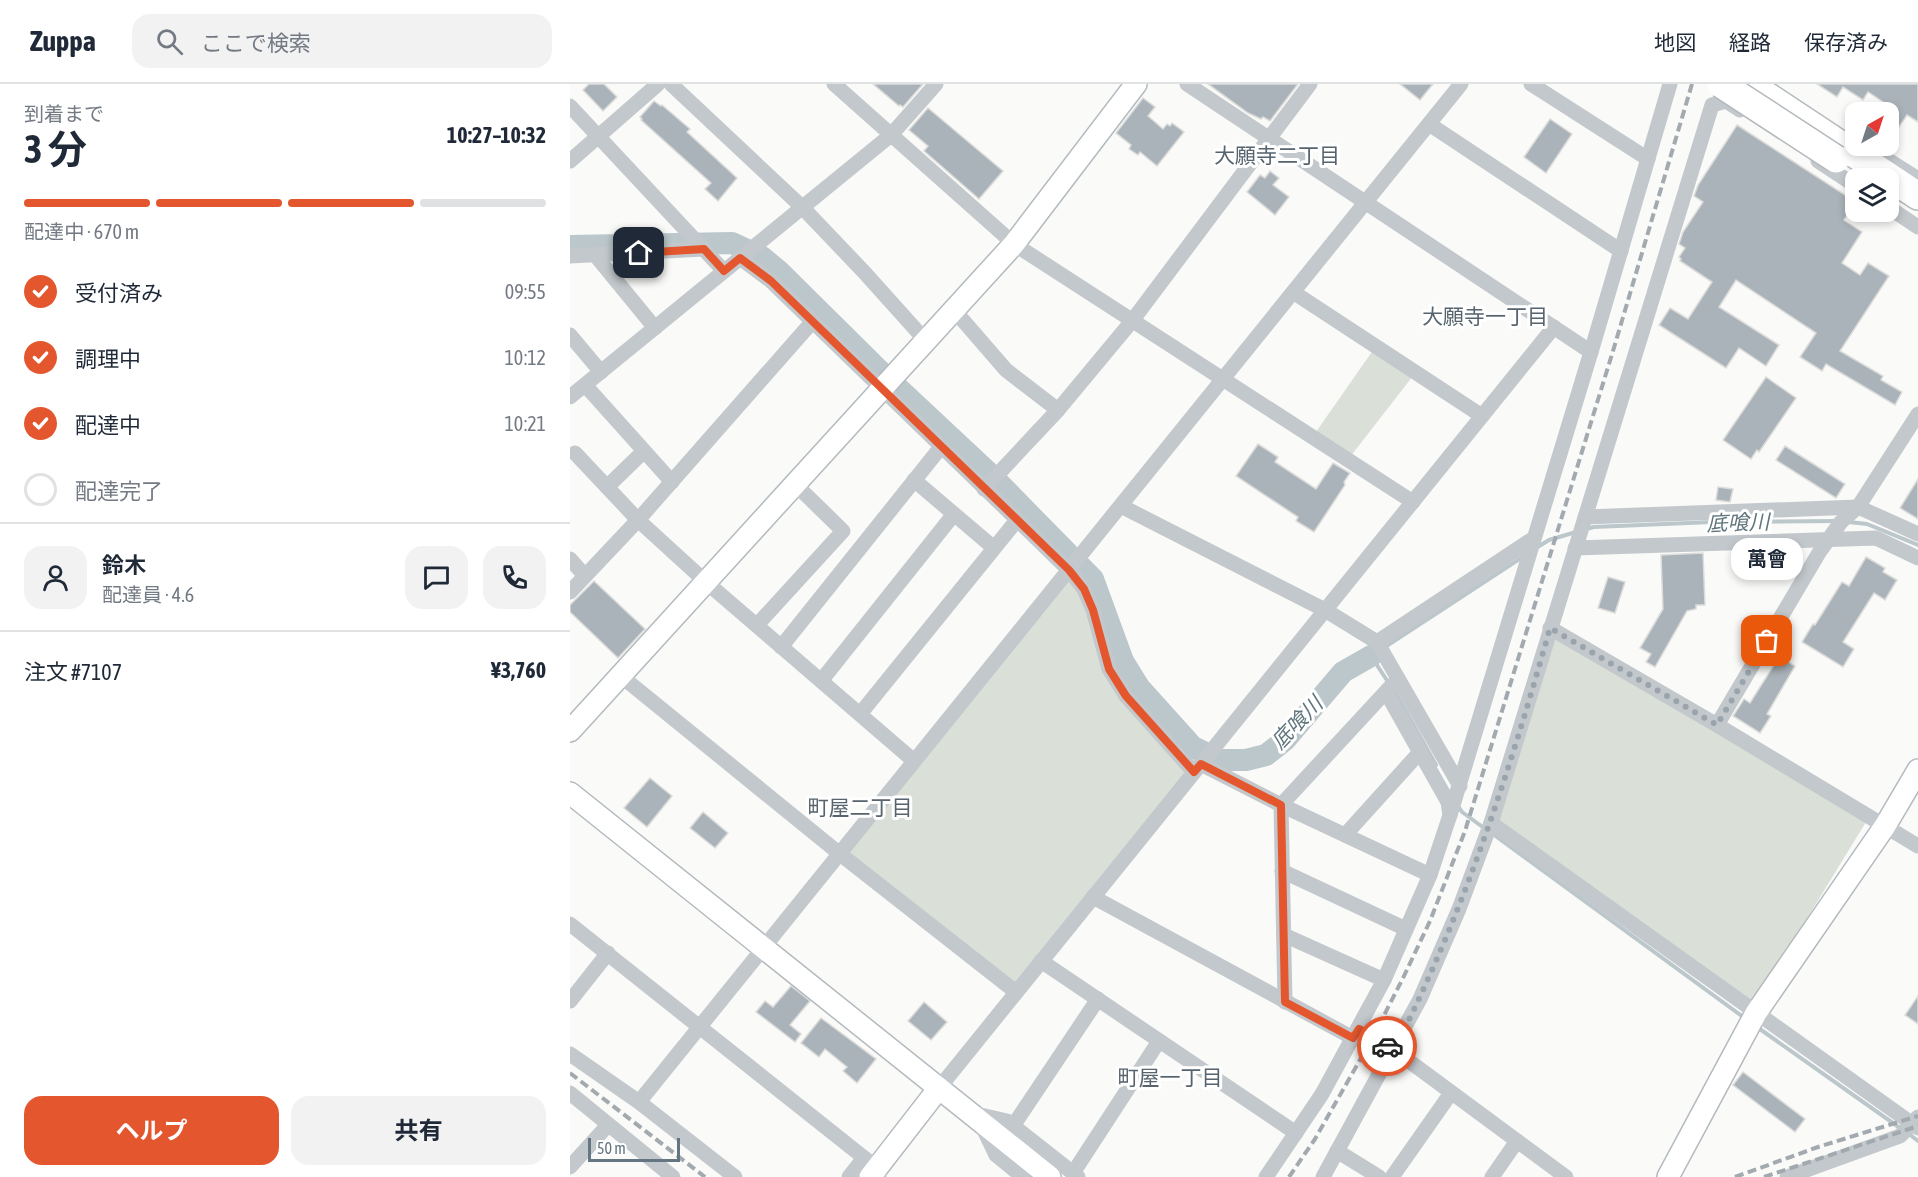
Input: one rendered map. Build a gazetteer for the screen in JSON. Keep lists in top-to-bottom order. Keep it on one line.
{"districts":["大願寺二丁目","大願寺一丁目","町屋二丁目","町屋一丁目"],"water":["底喰川"],"places":["萬會"],"scale_bar":"50 m","north":"top right","page":{"header":"Zuppa","search":"ここで検索","nav":["地図","経路","保存済み"],"heading":["3 分","到着まで","10:27–10:32"],"panel":["鈴木","配達員 · 4.6","注文 #7107","¥3,760"],"bar":"配達中 · 670 m","list":[["受付済み","09:55"],["調理中","10:12"],["配達中","10:21"],"配達完了"],"bubble":"萬會","buttons":["ヘルプ","共有"],"scale":"50 m"}}
